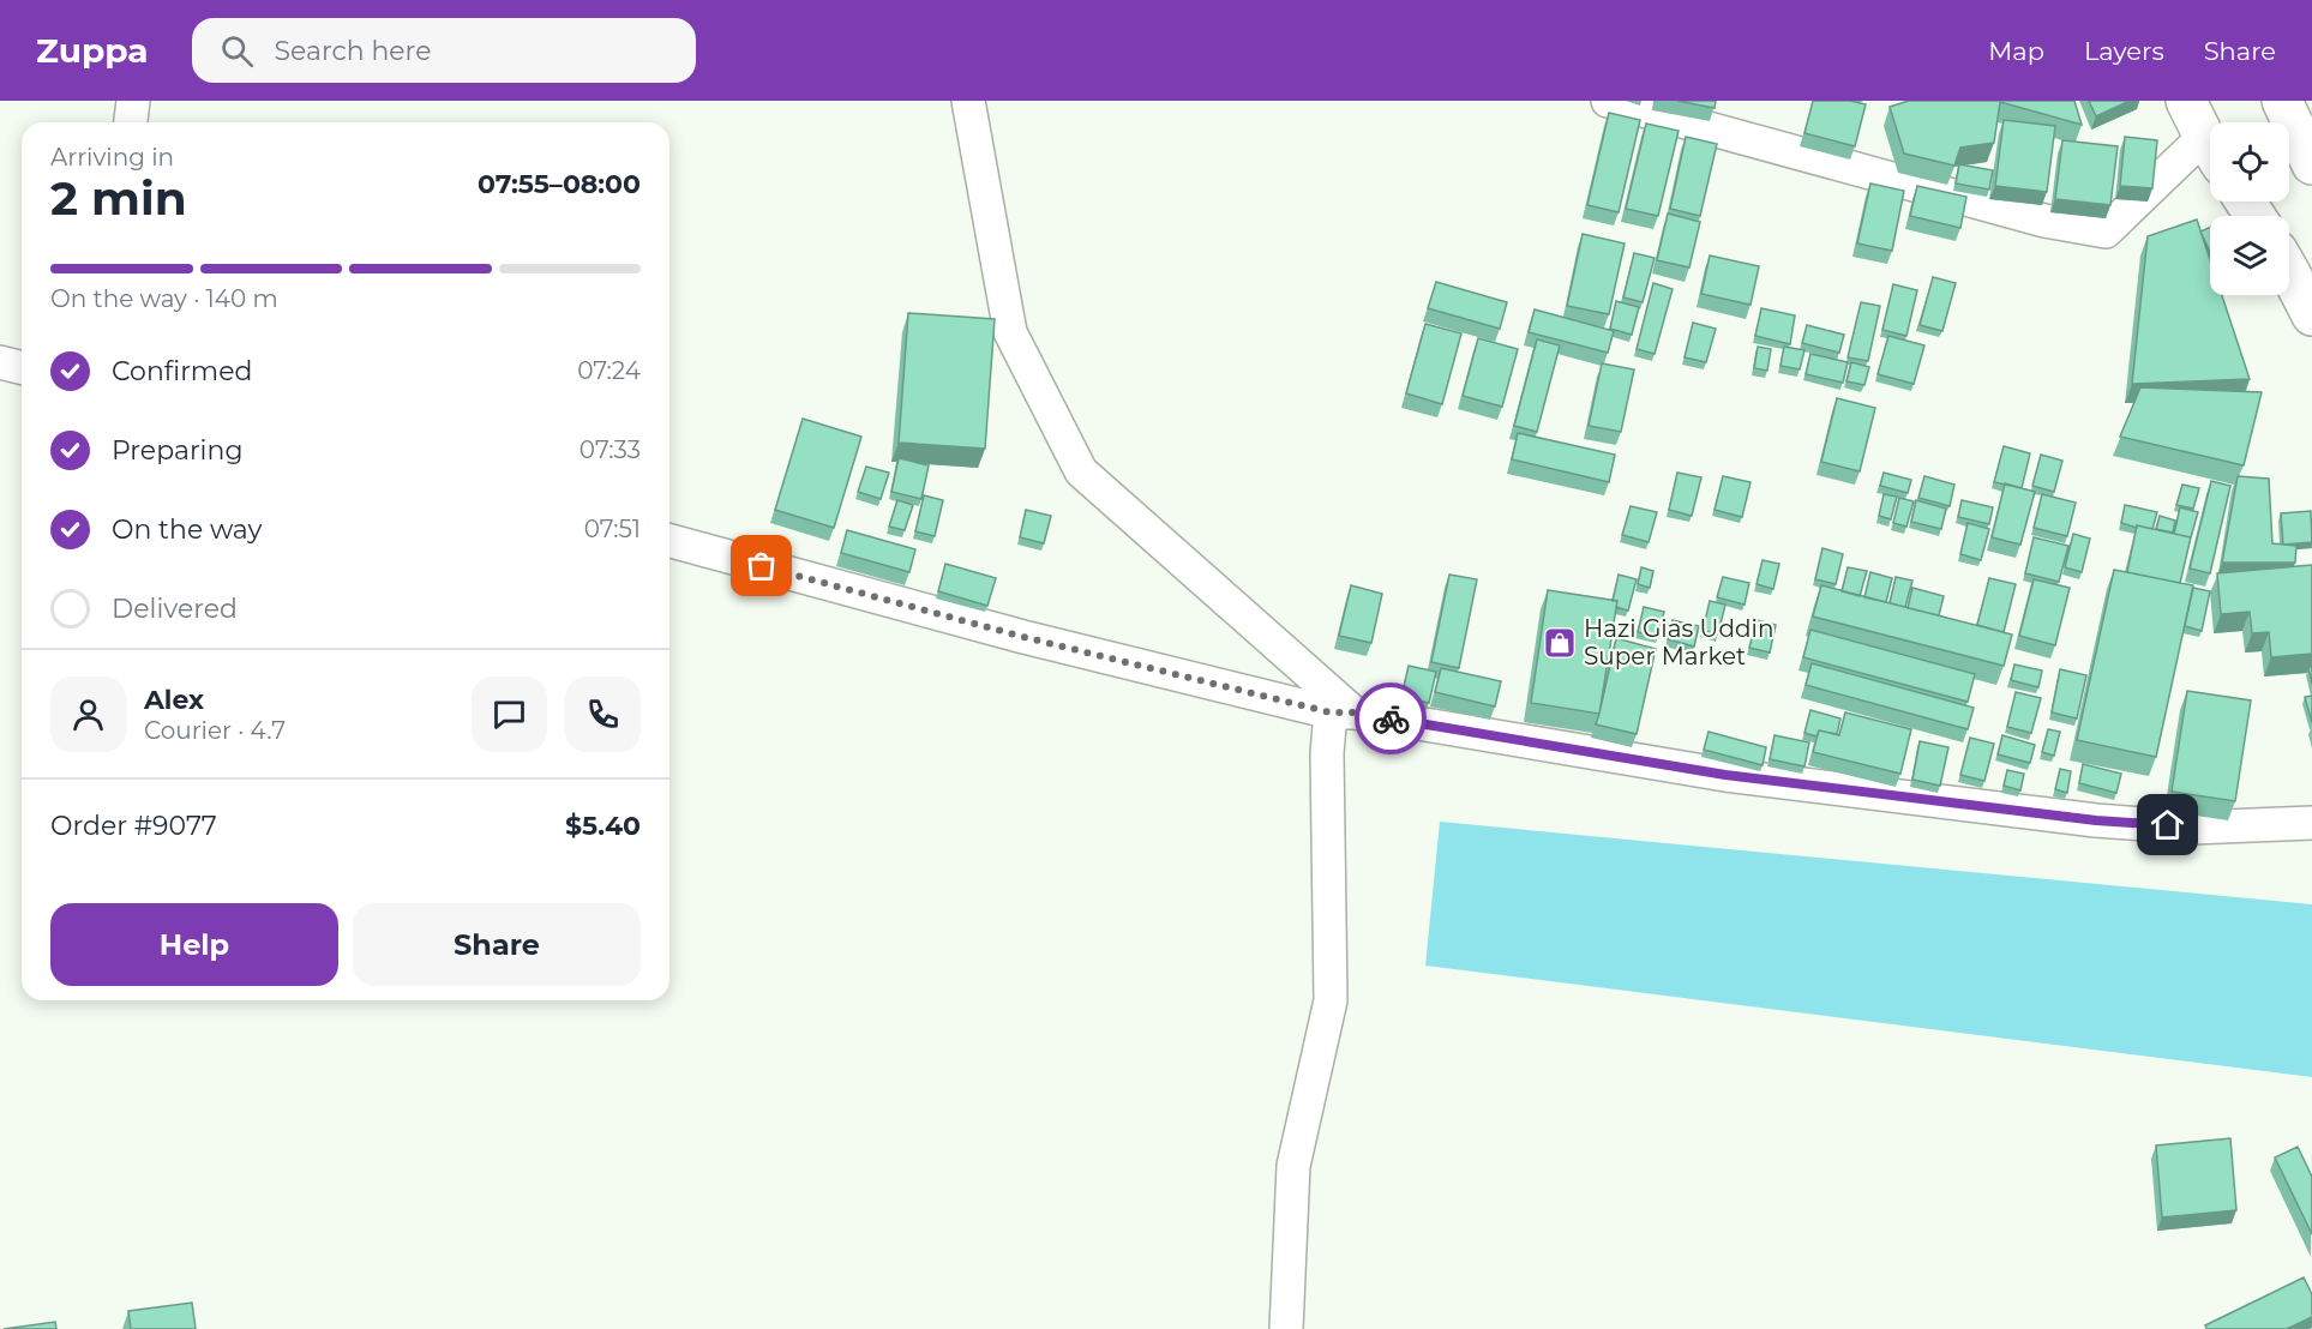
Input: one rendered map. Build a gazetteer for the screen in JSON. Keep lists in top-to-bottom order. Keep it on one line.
{"places":{"shop":["Hazi Gias Uddin Super Market"]},"page":{"header":"Zuppa","search":"Search here","nav":["Map","Layers","Share"],"heading":["2 min","Arriving in","07:55–08:00"],"panel":["Alex","Courier · 4.7","Order #9077","$5.40"],"bar":"On the way · 140 m","list":[["Confirmed","07:24"],["Preparing","07:33"],["On the way","07:51"],"Delivered"],"buttons":["Help","Share"]}}
